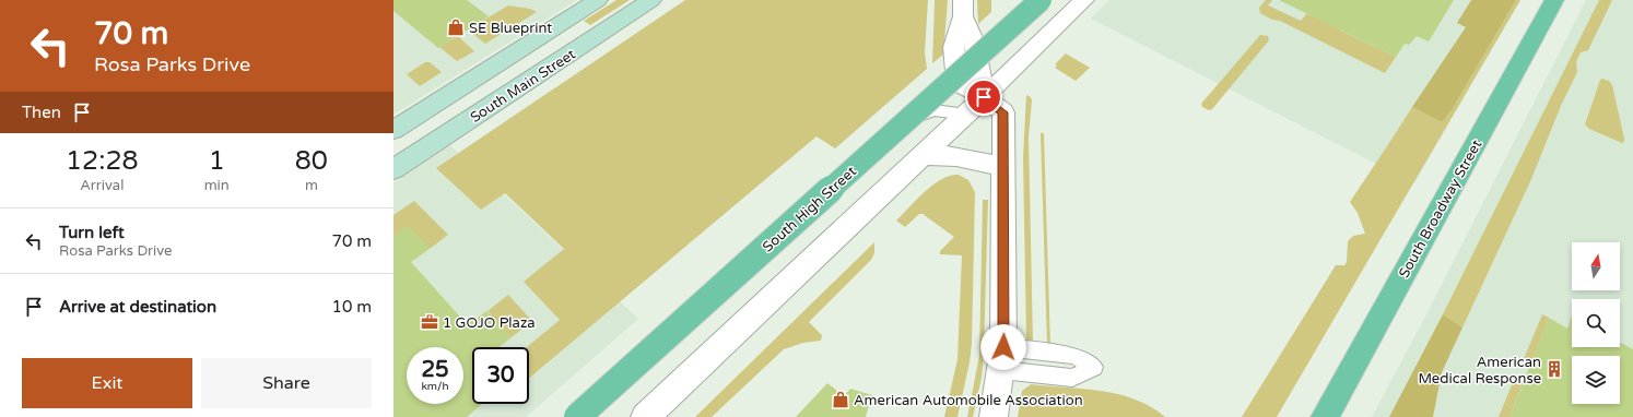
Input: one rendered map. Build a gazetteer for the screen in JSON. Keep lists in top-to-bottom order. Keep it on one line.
{"streets":{"main road":["South Main Street","South High Street","South Broadway Street"]},"places":{"shop":["SE Blueprint","American Automobile Association"],"office":["1 GOJO Plaza"],"building":["American Medical Response"]},"north":"top","page":{"turn":["70 m","Rosa Parks Drive"],"then":"Then","eta":["12:28","Arrival","1","min","80","m"],"list":[{"name":"Turn left","note":"Rosa Parks Drive","value":"70 m"},{"name":"Arrive at destination","value":"10 m"}],"speed":"25 km/h","limit":"30","buttons":["Exit","Share"]}}
